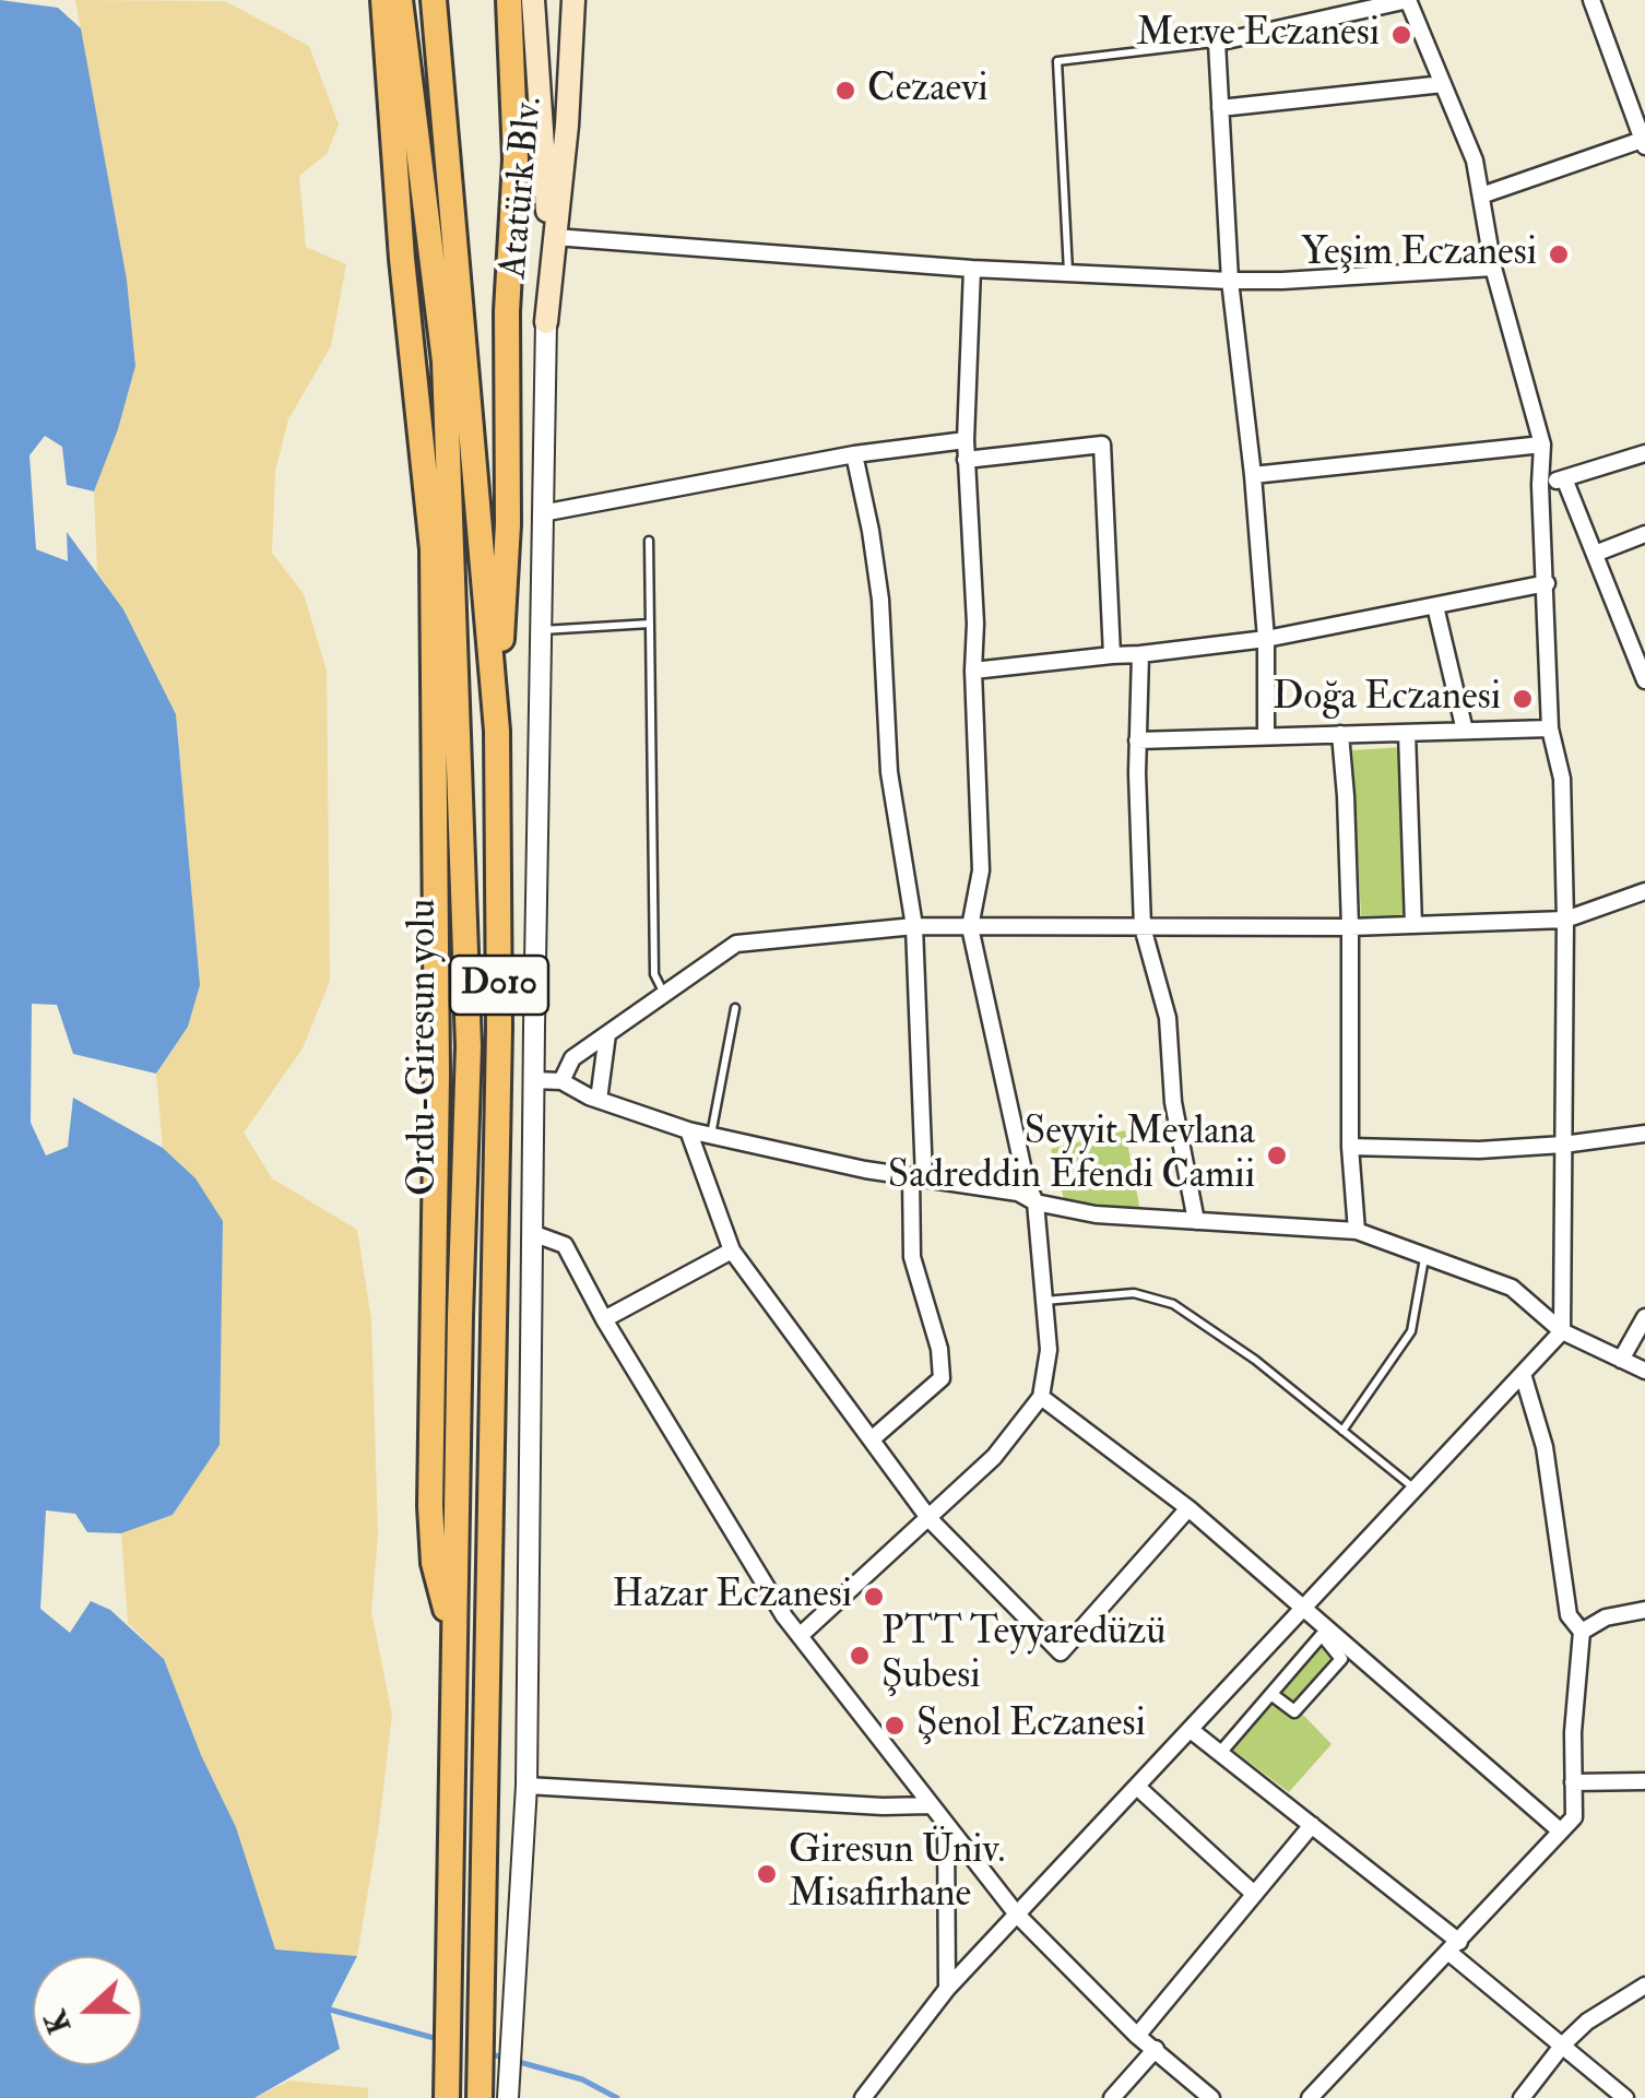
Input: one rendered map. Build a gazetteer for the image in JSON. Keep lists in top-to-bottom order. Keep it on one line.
{"streets":{"highway":["D010","Ordu-Giresun yolu"],"main road":["Atatürk Blv."]},"places":["Merve Eczanesi","Cezaevi","Yeşim Eczanesi","Doğa Eczanesi","Seyyit Mevlana Sadreddin Efendi Camii","Hazar Eczanesi","PTT Teyyaredüzü Şubesi","Şenol Eczanesi","Giresun Üniv. Misafirhane"],"north":"left"}
